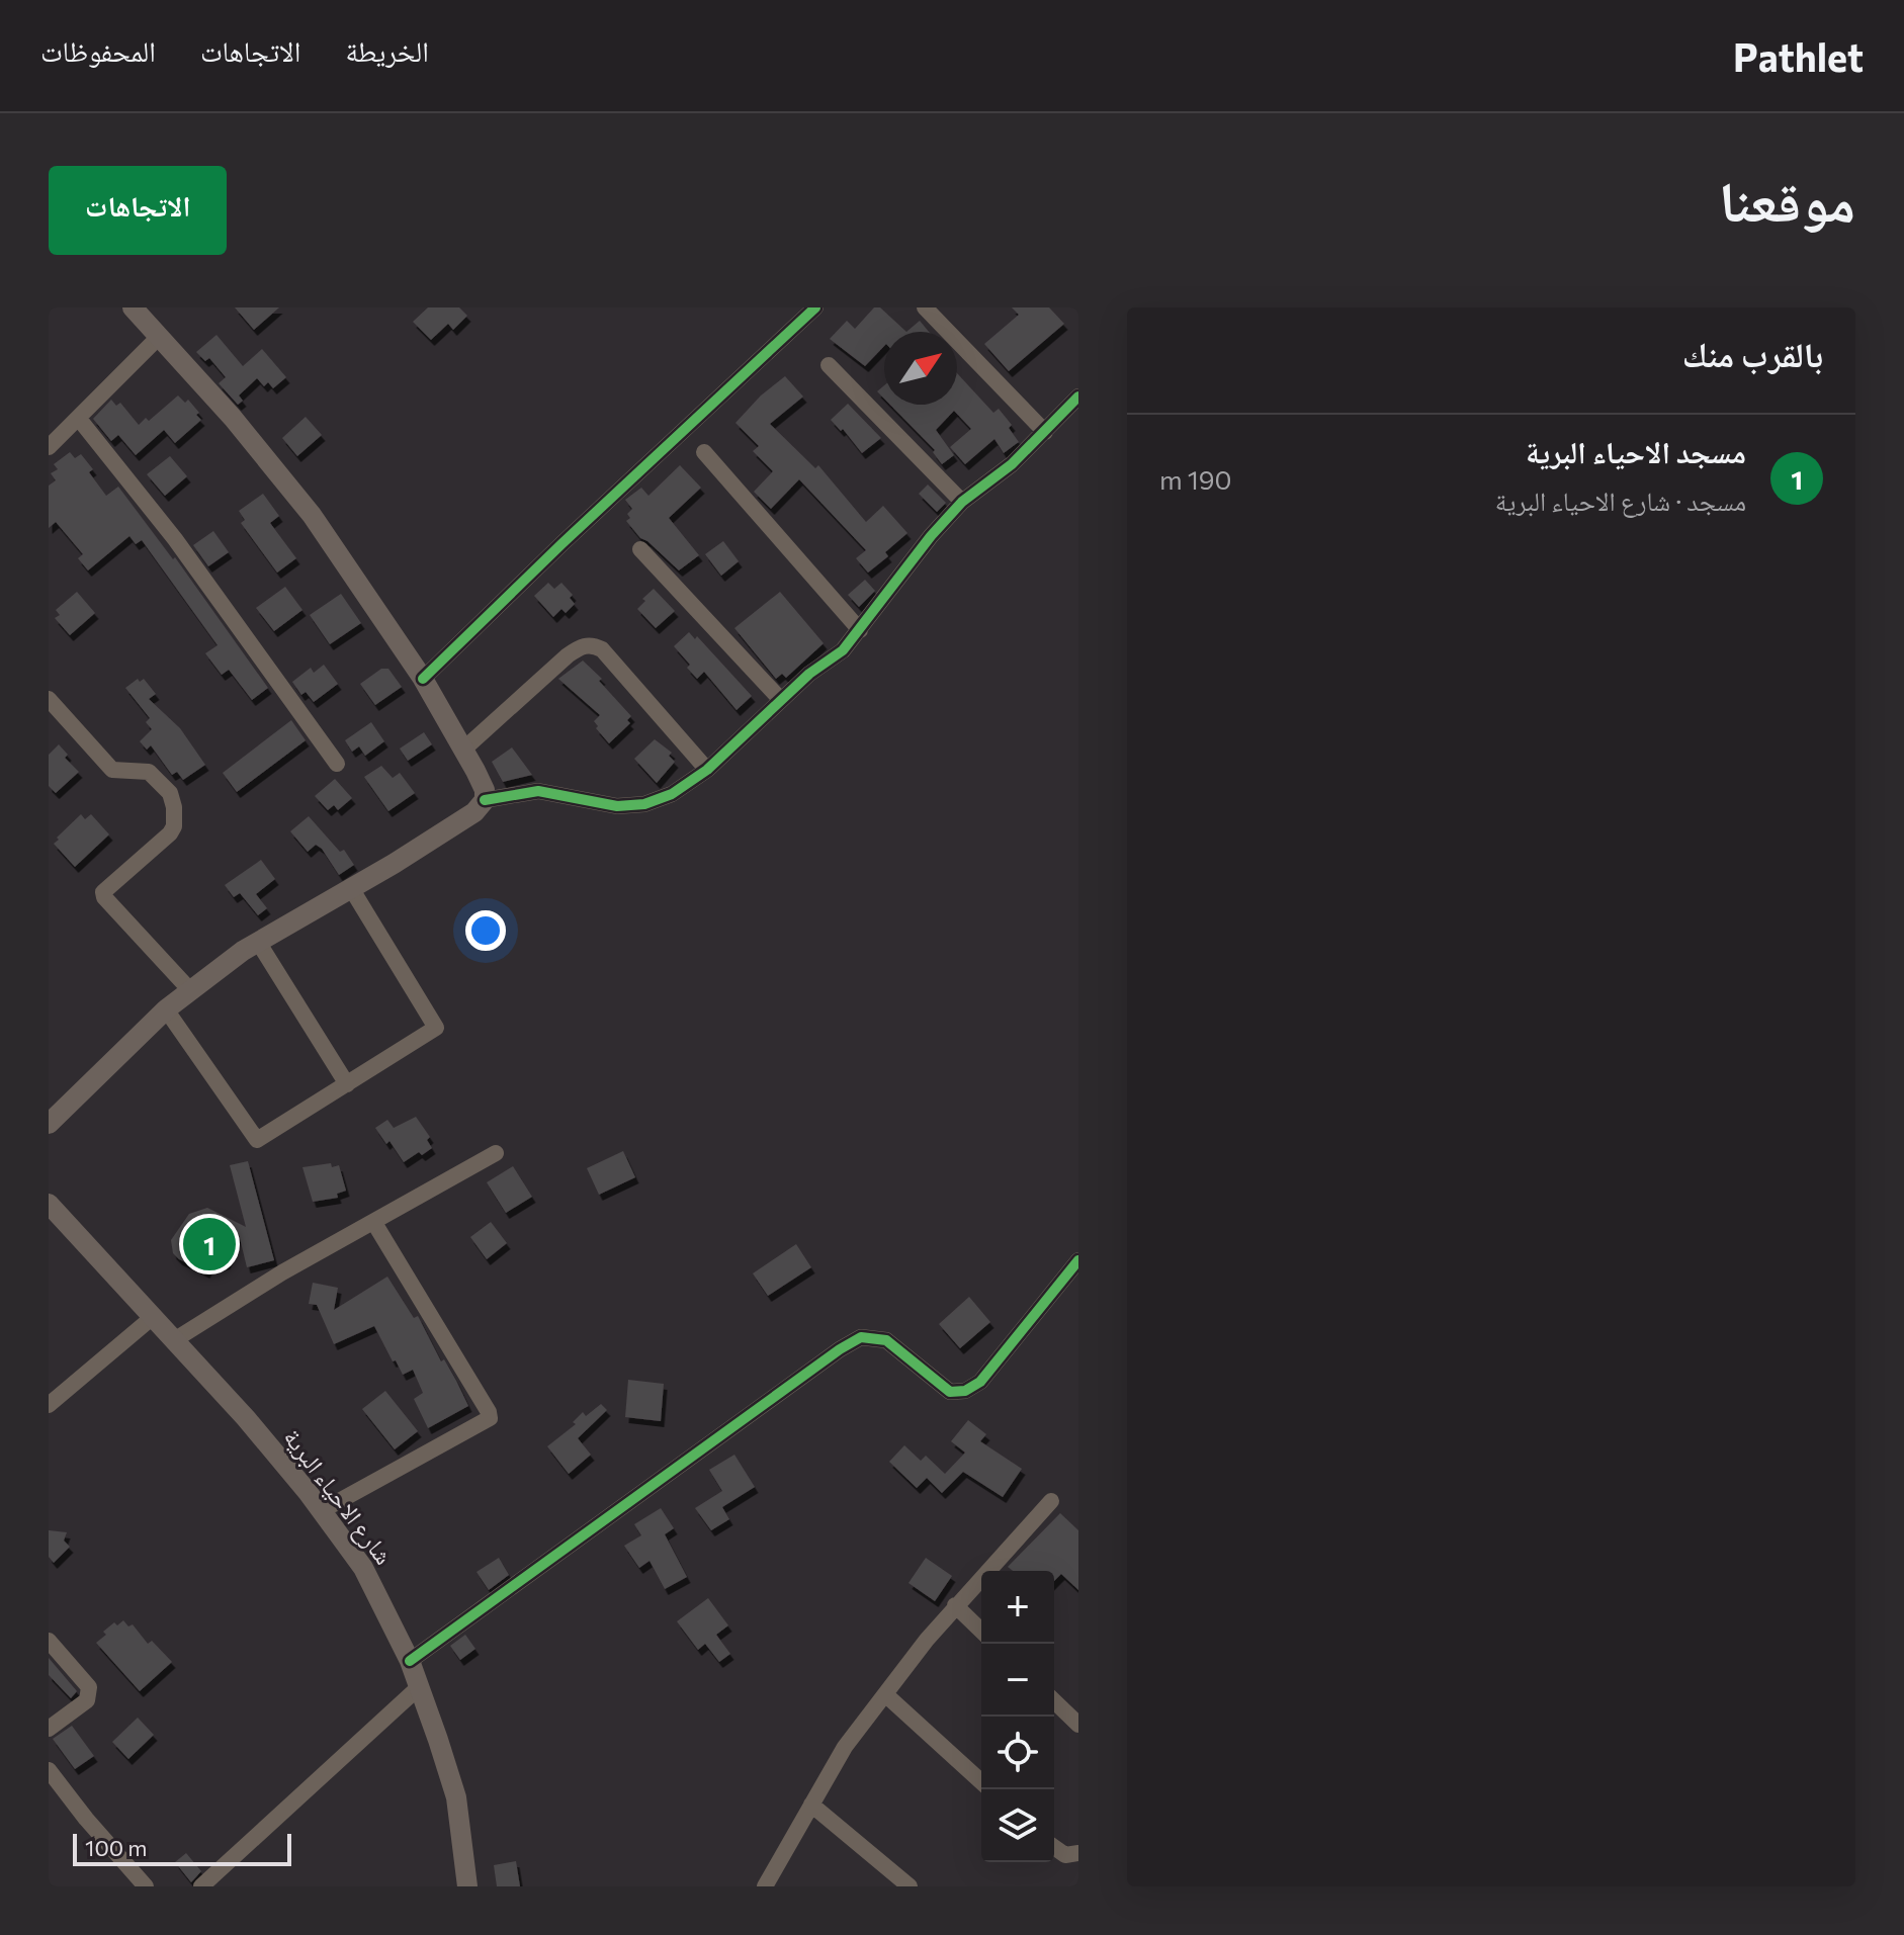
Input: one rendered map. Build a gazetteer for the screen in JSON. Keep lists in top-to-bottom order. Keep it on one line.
{"streets":{"main road":["شارع الاحياء البرية"]},"scale_bar":"100 m","north":"top right","page":{"header":"Pathlet","nav":["الخريطة","الاتجاهات","المحفوظات"],"title":"موقعنا","buttons":"الاتجاهات","heading":"بالقرب منك","list":[{"mark":"1","name":"مسجد الاحياء البرية","note":"مسجد · شارع الاحياء البرية","value":"190 m"}],"pins":"1","map_buttons":["+","−"],"scale":"100 m"}}
